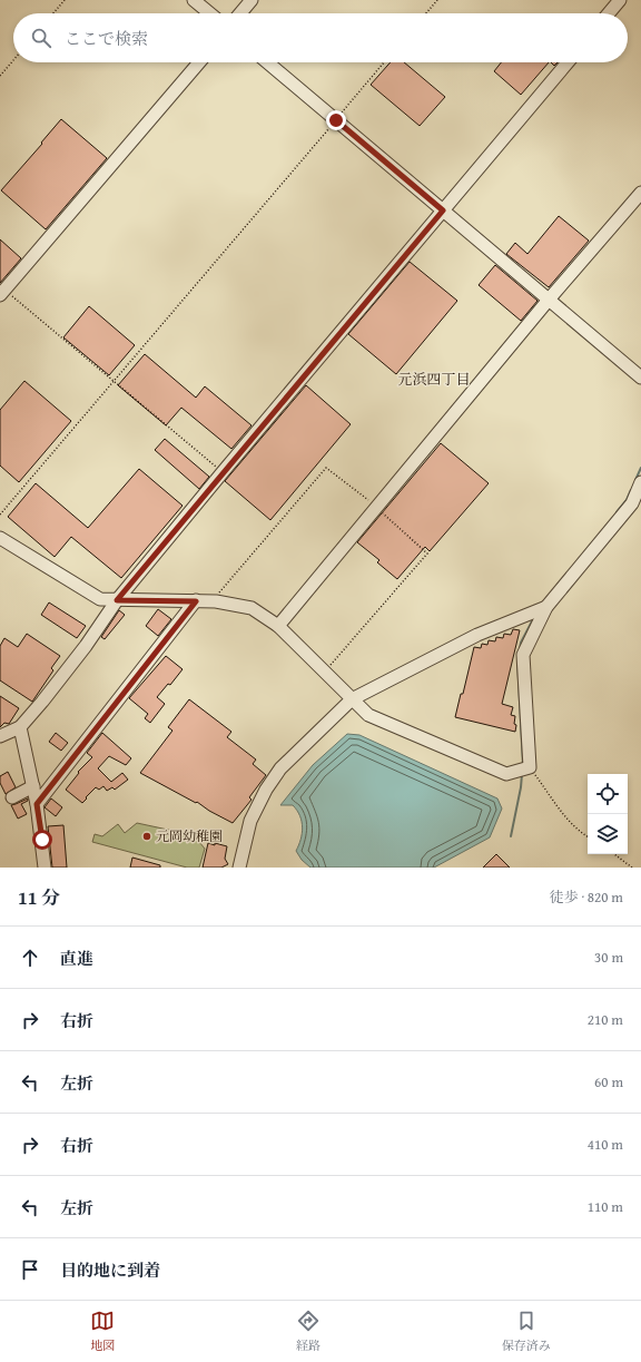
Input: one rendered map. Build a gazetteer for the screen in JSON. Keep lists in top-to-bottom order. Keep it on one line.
{"districts":["元浜四丁目"],"places":["元岡幼稚園"],"page":{"search":"ここで検索","heading":["11 分","徒歩 · 820 m"],"list":[["直進","30 m"],["右折","210 m"],["左折","60 m"],["右折","410 m"],["左折","110 m"],"目的地に到着"],"nav":["地図","経路","保存済み"]}}
